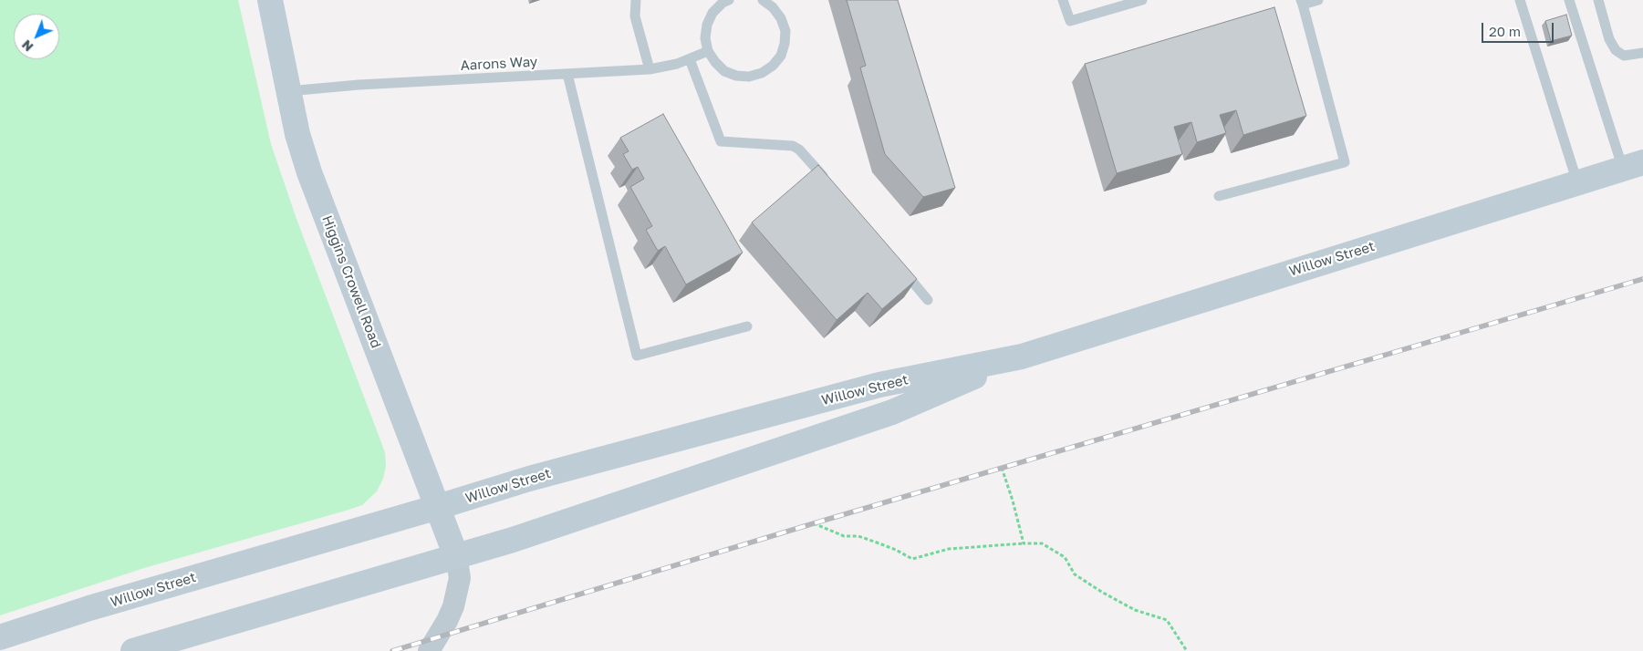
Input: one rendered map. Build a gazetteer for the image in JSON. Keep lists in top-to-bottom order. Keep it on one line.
{"streets":{"main road":["Willow Street","Higgins Crowell Road"],"lane":["Aarons Way"]},"crossings":[["Aarons Way","Higgins Crowell Road"],["Willow Street","Higgins Crowell Road"]],"scale_bar":"20 m","north":"bottom left"}
